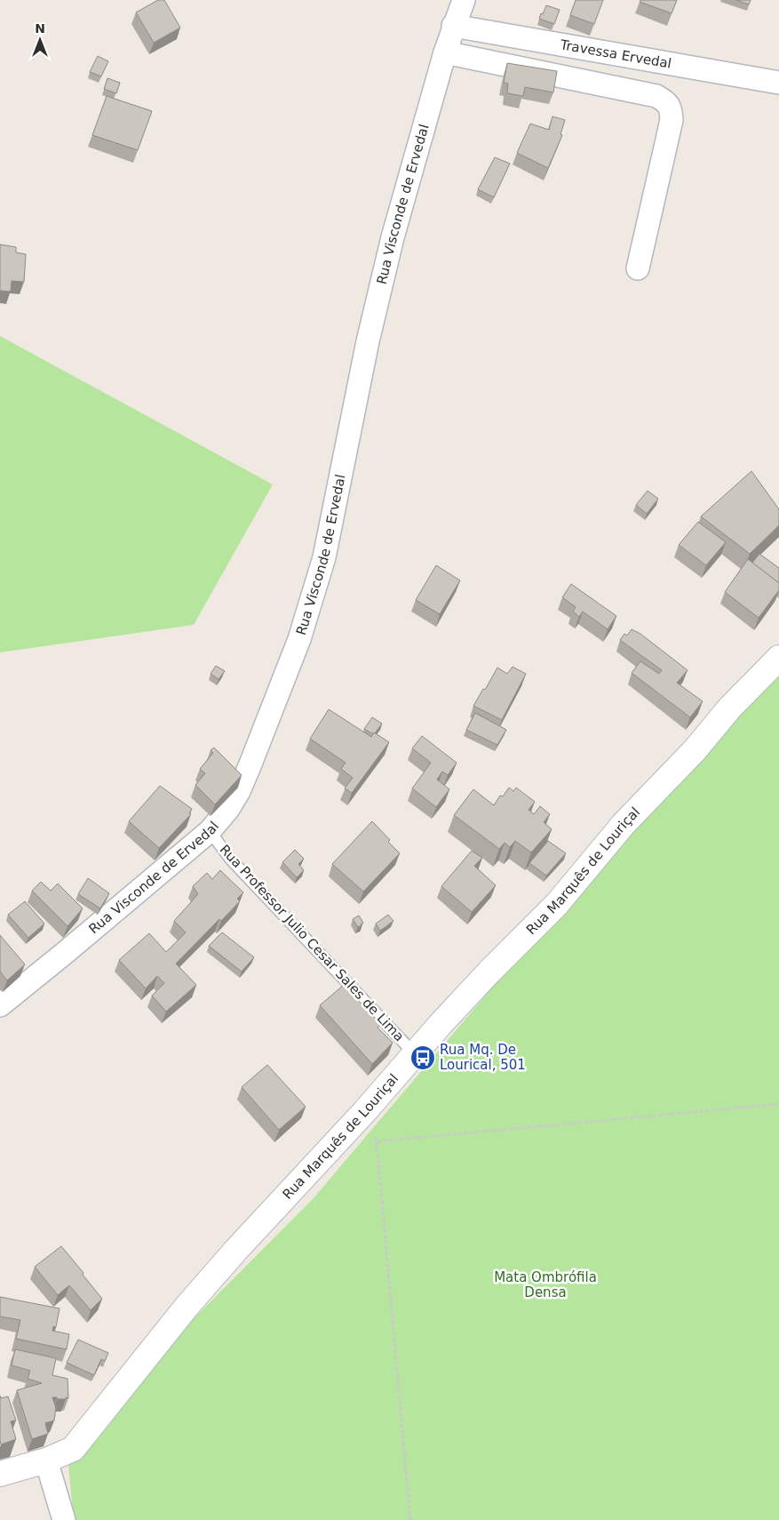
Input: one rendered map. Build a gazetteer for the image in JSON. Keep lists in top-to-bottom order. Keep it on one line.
{"streets":{"main road":["Rua Marquês de Louriçal"],"street":["Travessa Ervedal","Rua Visconde de Ervedal"],"lane":["Rua Professor Julio Cesar Sales de Lima"]},"crossings":[["Travessa Ervedal","Rua Visconde de Ervedal"],["Rua Visconde de Ervedal","Rua Professor Julio Cesar Sales de Lima"],["Rua Marquês de Louriçal","Rua Professor Julio Cesar Sales de Lima"]],"parks":["Mata Ombrófila Densa"],"places":{"bus stop":["Rua Mq. De Lourical, 501"]},"north":"top"}
